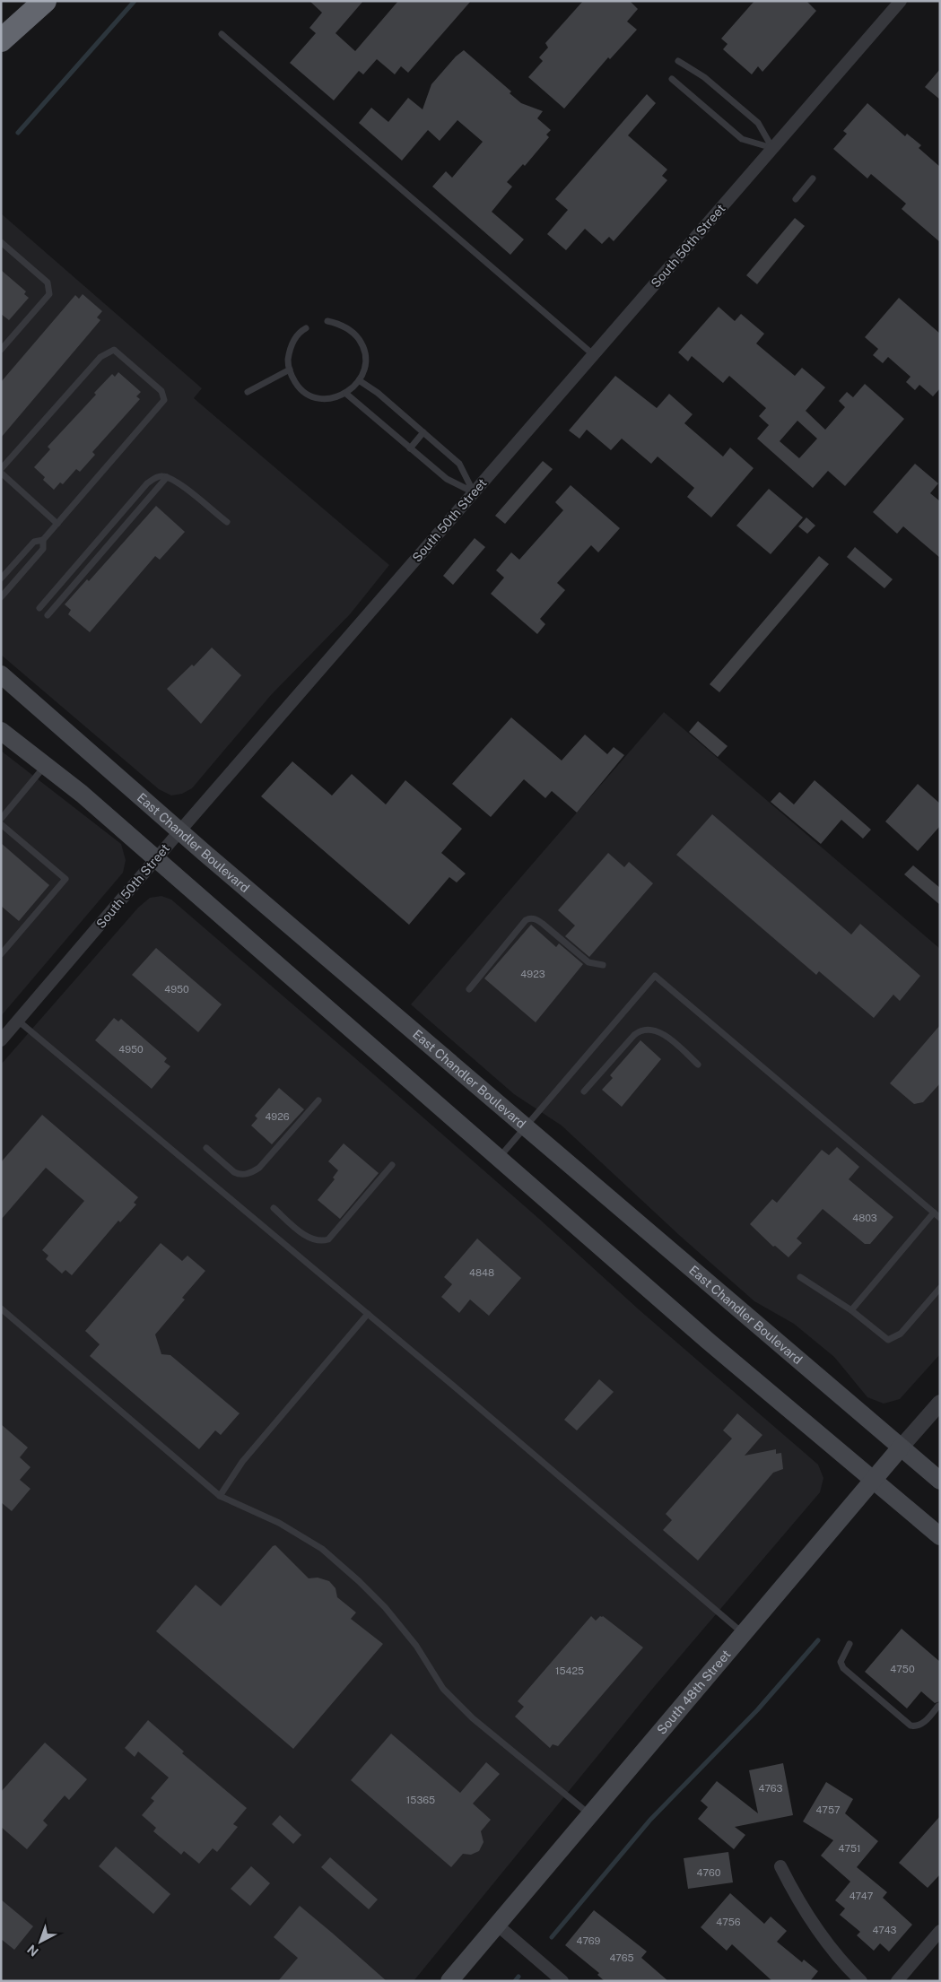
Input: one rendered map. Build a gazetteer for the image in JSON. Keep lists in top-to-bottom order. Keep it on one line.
{"streets":{"main road":["East Chandler Boulevard","South 48th Street"],"street":["South 50th Street"]},"crossings":[["South 50th Street","East Chandler Boulevard"],["East Chandler Boulevard","South 48th Street"]],"house_numbers":["4923","4950","4950","4926","4803","4848","4750","15425","4763","15365","4757","4751","4760","4747","4756","4743","4769","4765"],"north":"bottom left"}
